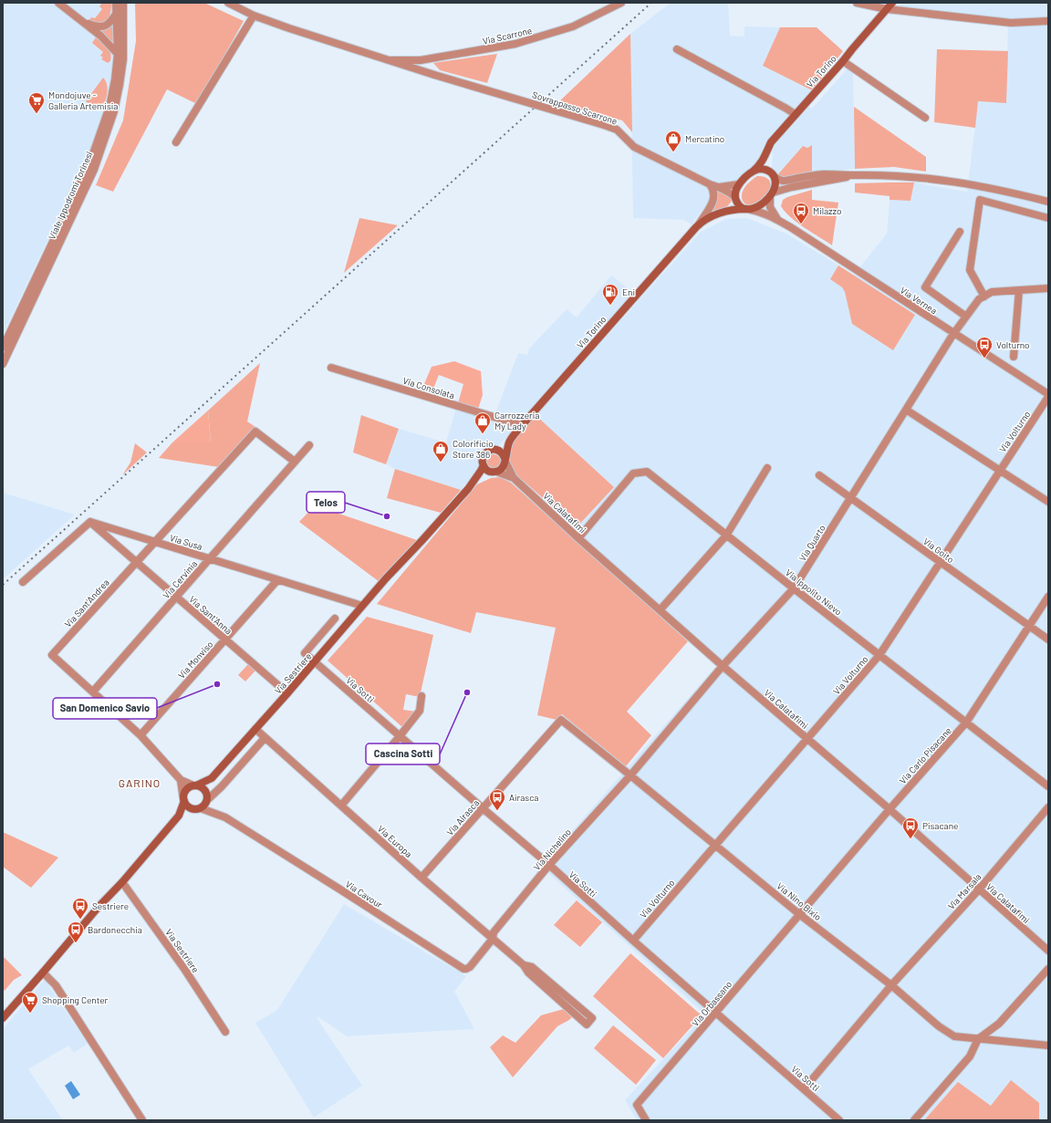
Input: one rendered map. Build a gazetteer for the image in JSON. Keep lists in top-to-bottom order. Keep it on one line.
{"streets":{"main road":["Via Torino","Via Sestriere"],"street":["Via Scarrone","Sovrappasso Scarrone","Viale Ippodromi Torinesi","Via Vernea","Via Consolata","Via Volturno","Via Calatafimi","Via Susa","Via Quarto","Via Goito","Via Cervinia","Via Ippolito Nievo","Via Sant'Andrea","Via Sant'Anna","Via Monviso","Via Sotti","Via Carlo Pisacane","Via Airasca","Via Europa","Via Nichelino","Via Marsala","Via Cavour","Via Nino Bixio","Via Orbassano"]},"crossings":[["Via Scarrone","Sovrappasso Scarrone"],["Via Torino","Via Vernea"],["Via Torino","Via Consolata"],["Via Torino","Via Calatafimi"],["Via Torino","Via Sestriere"],["Via Vernea","Via Quarto"],["Via Volturno","Via Calatafimi"],["Via Volturno","Via Goito"],["Via Volturno","Via Ippolito Nievo"],["Via Volturno","Via Sotti"],["Via Volturno","Via Nino Bixio"],["Via Calatafimi","Via Quarto"],["Via Calatafimi","Via Ippolito Nievo"],["Via Calatafimi","Via Carlo Pisacane"],["Via Calatafimi","Via Marsala"],["Via Susa","Via Cervinia"],["Via Susa","Via Sant'Andrea"],["Via Susa","Via Sant'Anna"],["Via Susa","Via Monviso"],["Via Susa","Via Sestriere"],["Via Quarto","Via Goito"],["Via Quarto","Via Ippolito Nievo"],["Via Quarto","Via Nichelino"],["Via Quarto","Via Nino Bixio"],["Via Goito","Via Carlo Pisacane"],["Via Cervinia","Via Sant'Andrea"],["Via Cervinia","Via Sant'Anna"],["Via Ippolito Nievo","Via Carlo Pisacane"],["Via Sant'Andrea","Via Sant'Anna"],["Via Sant'Andrea","Via Monviso"],["Via Sant'Anna","Via Monviso"],["Via Sant'Anna","Via Sestriere"],["Via Sestriere","Via Sotti"],["Via Sestriere","Via Europa"],["Via Sotti","Via Airasca"],["Via Sotti","Via Nichelino"],["Via Sotti","Via Marsala"],["Via Sotti","Via Orbassano"],["Via Carlo Pisacane","Via Nino Bixio"],["Via Carlo Pisacane","Via Orbassano"],["Via Airasca","Via Europa"],["Via Airasca","Via Nino Bixio"],["Via Europa","Via Nichelino"],["Via Europa","Via Cavour"],["Via Nichelino","Via Cavour"],["Via Nichelino","Via Nino Bixio"],["Via Marsala","Via Nino Bixio"],["Via Nino Bixio","Via Orbassano"]],"districts":["GARINO"],"places":{"supermarket":["Mondojuve - Galleria Artemisia","Shopping Center"],"shop":["Mercatino","Carrozzeria My Lady","Colorificio Store 386"],"bus stop":["Milazzo","Volturno","Airasca","Pisacane","Sestriere","Bardonecchia"],"fuel station":["Eni"],"other":["Telos","San Domenico Savio","Cascina Sotti"]}}
